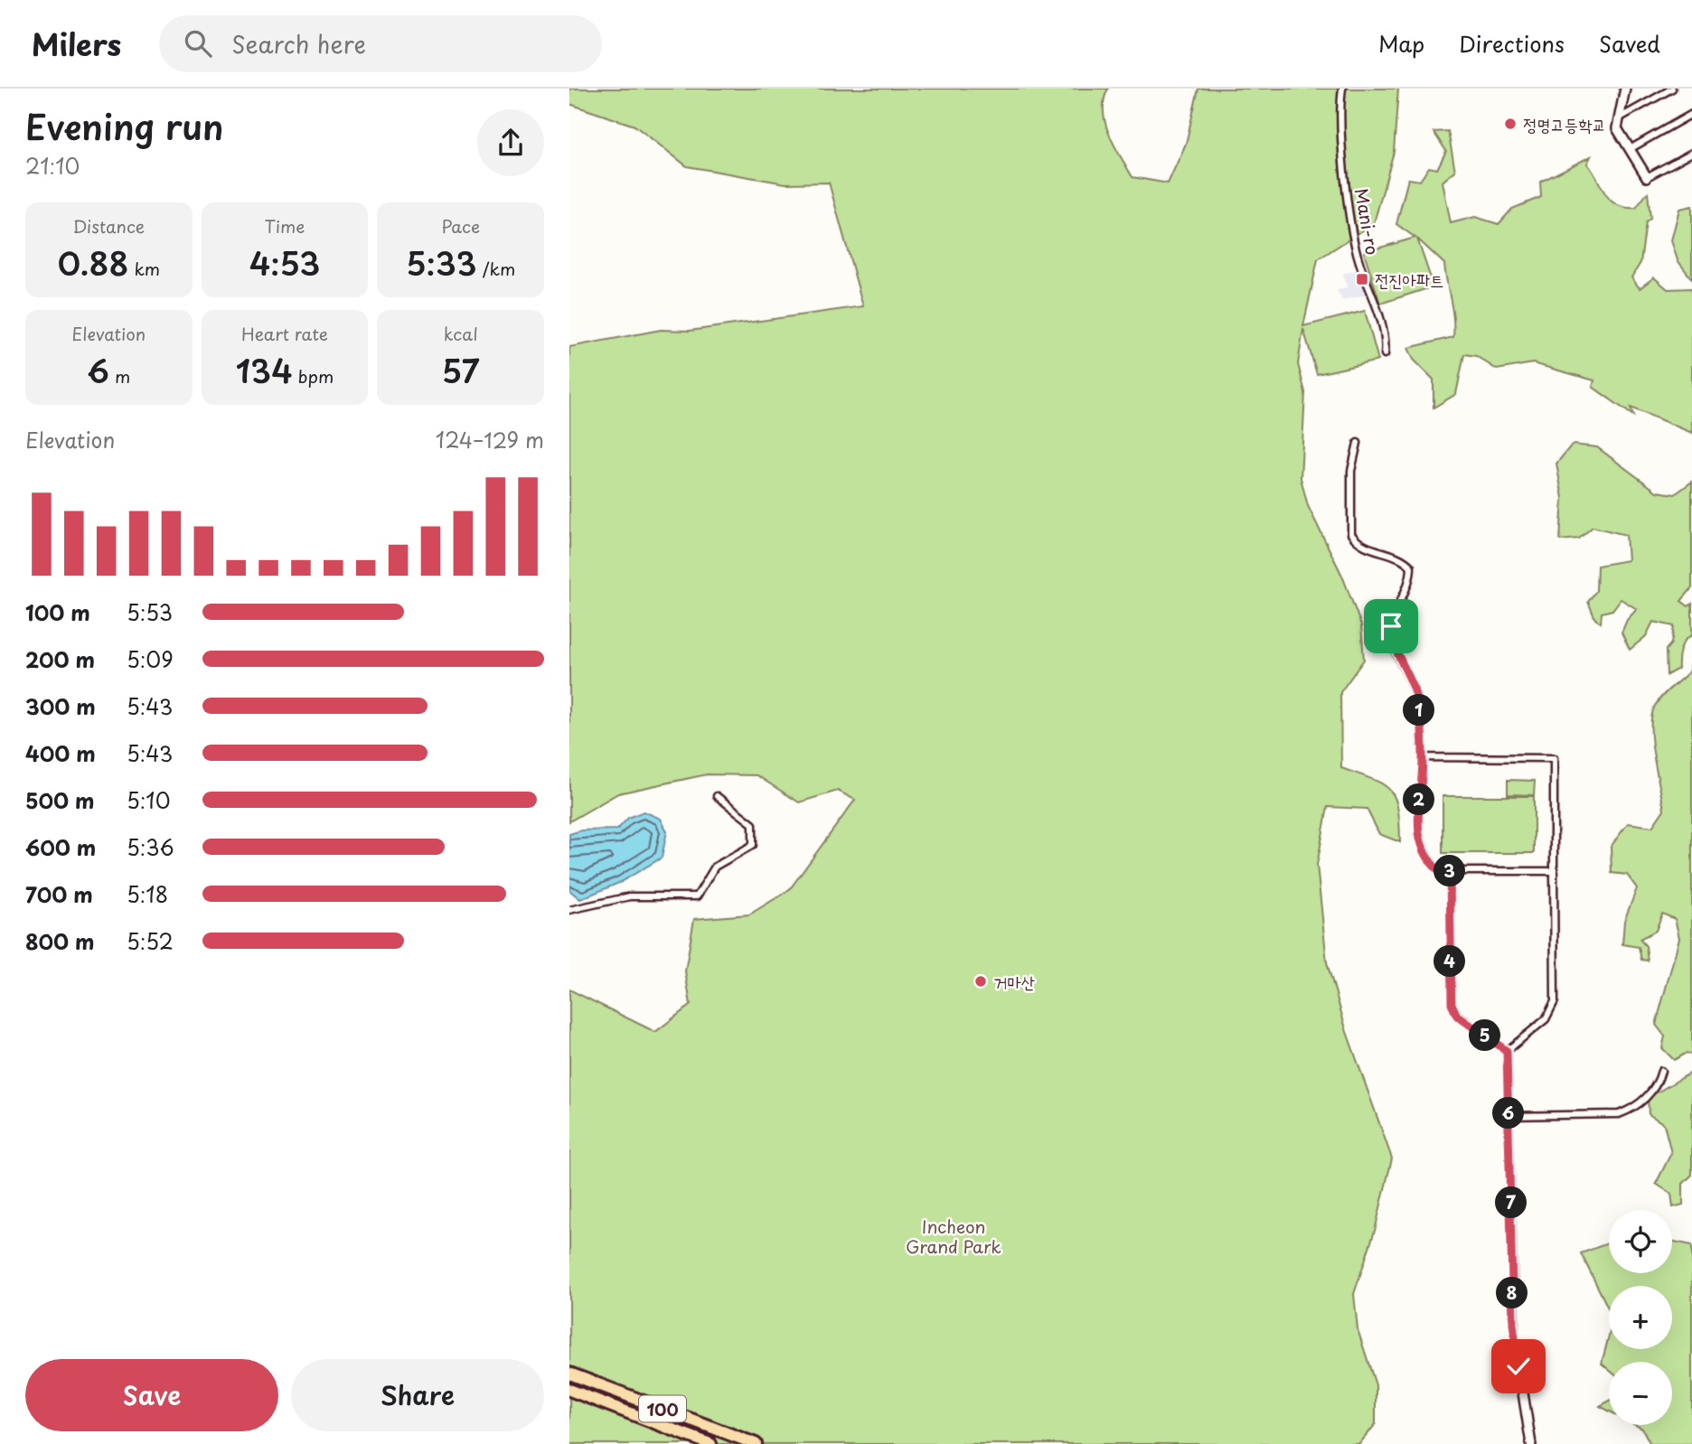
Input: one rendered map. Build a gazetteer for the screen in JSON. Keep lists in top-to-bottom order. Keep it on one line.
{"streets":{"highway":["100"],"street":["Mani-ro"]},"parks":["Incheon Grand Park"],"places":{"other":["정명고등학교","거마산"],"transit":["전진아파트"]},"page":{"header":"Milers","search":"Search here","nav":["Map","Directions","Saved"],"heading":["Evening run","21:10"],"stats":[["Distance","0.88 km"],["Time","4:53"],["Pace","5:33 /km"],["Elevation","6 m"],["Heart rate","134 bpm"],["kcal","57"]],"chart":["Elevation","124–129 m"],"list":[{"name":"100 m","note":"5:53"},{"name":"200 m","note":"5:09"},{"name":"300 m","note":"5:43"},{"name":"400 m","note":"5:43"},{"name":"500 m","note":"5:10"},{"name":"600 m","note":"5:36"},{"name":"700 m","note":"5:18"},{"name":"800 m","note":"5:52"}],"pins":["1","2","3","4","5","6","7","8"],"map_buttons":["+","−"],"buttons":["Save","Share"]}}
